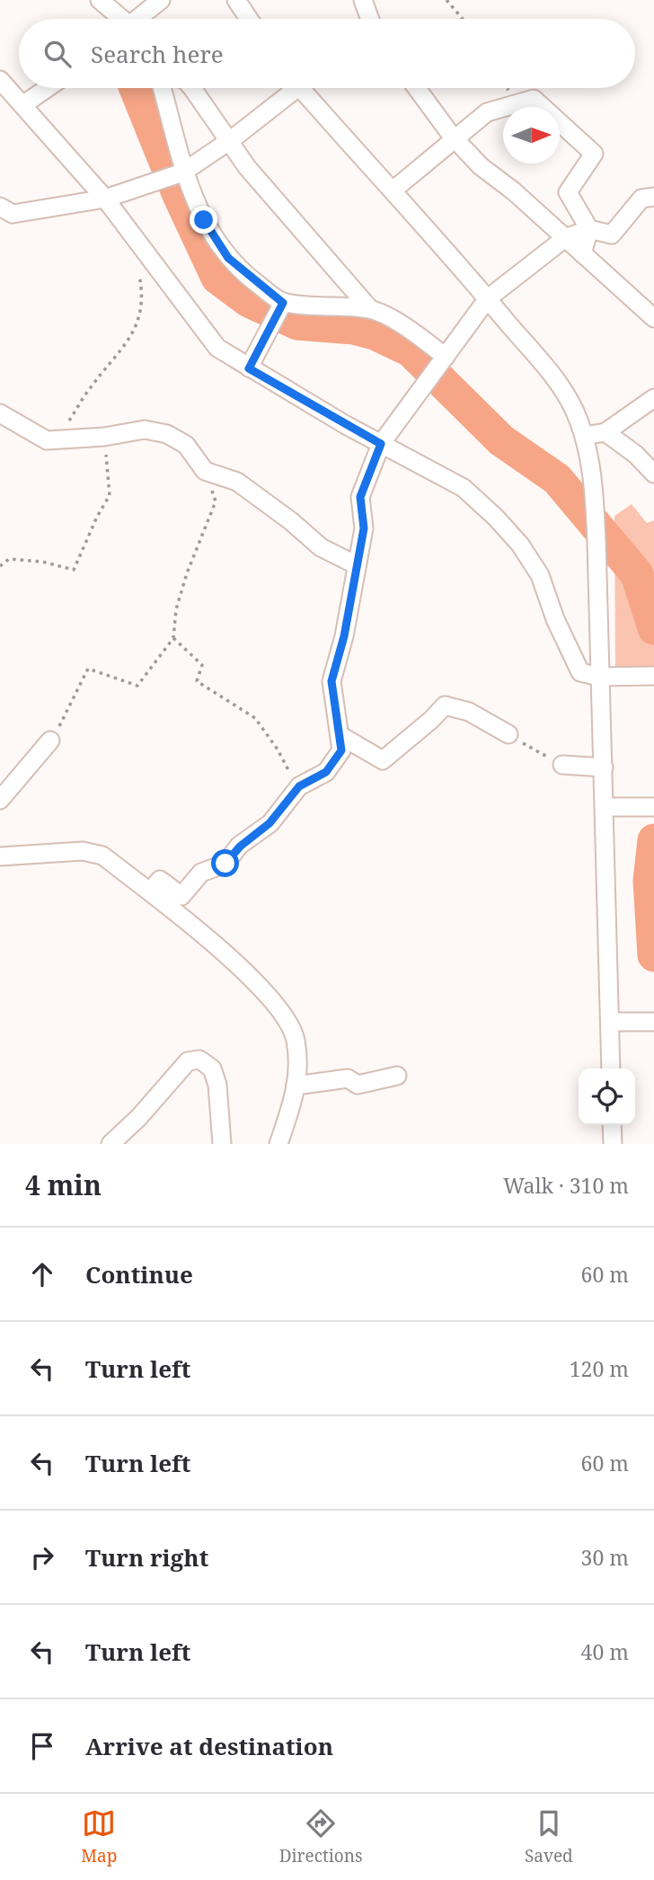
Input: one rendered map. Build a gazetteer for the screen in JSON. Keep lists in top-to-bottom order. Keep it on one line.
{"north":"right","page":{"search":"Search here","heading":["4 min","Walk · 310 m"],"list":[["Continue","60 m"],["Turn left","120 m"],["Turn left","60 m"],["Turn right","30 m"],["Turn left","40 m"],"Arrive at destination"],"nav":["Map","Directions","Saved"]}}
